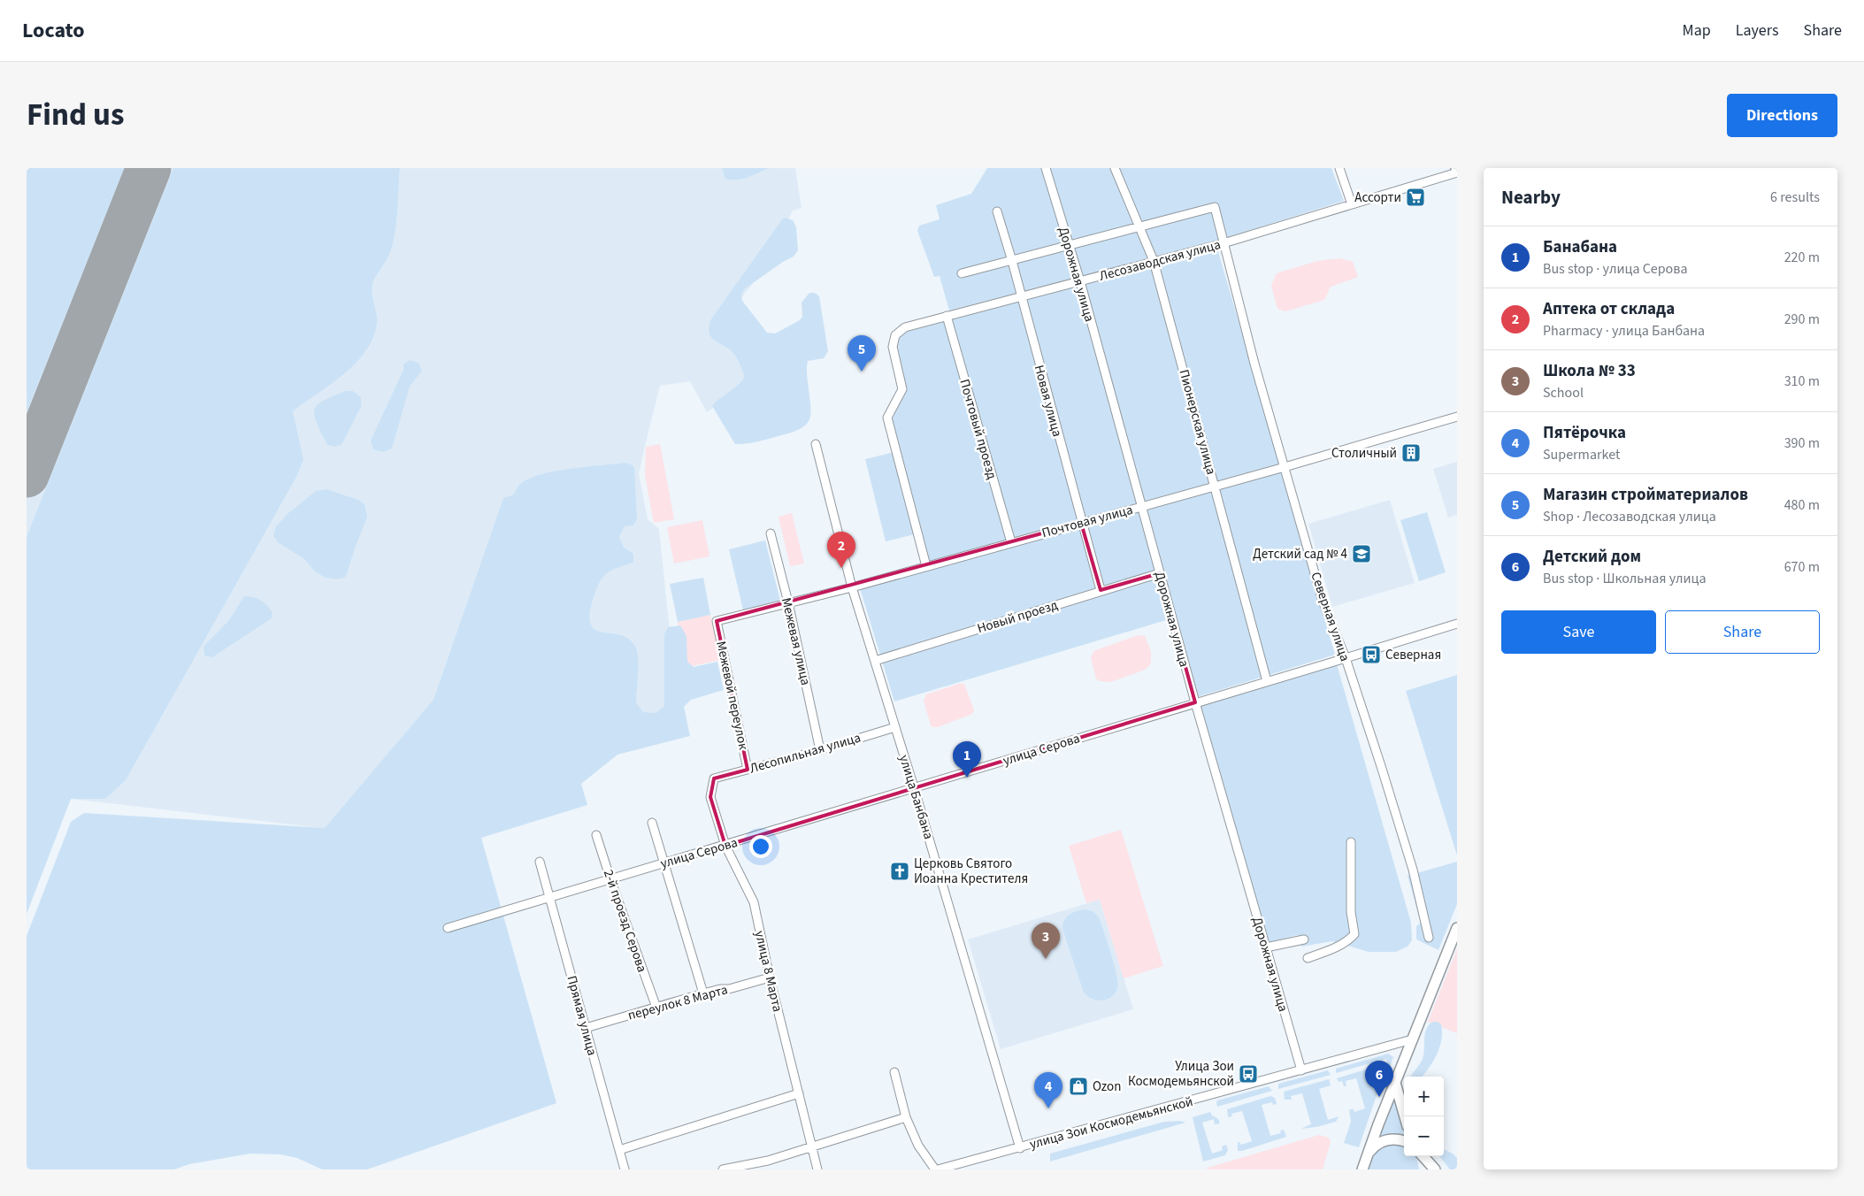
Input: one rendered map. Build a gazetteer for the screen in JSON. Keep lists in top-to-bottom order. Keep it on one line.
{"streets":{"street":["Лесозаводская улица","Дорожная улица","Новая улица","Пионерская улица","Почтовый проезд","Почтовая улица","Новый проезд","Северная улица","Межевая улица","Межевой переулок","улица Серова","Лесопильная улица","улица Банбана","2-й проезд Серова","улица 8 Марта","переулок 8 Марта","Прямая улица","улица Зои Космодемьянской"]},"crossings":[["Лесозаводская улица","Дорожная улица"],["Лесозаводская улица","Новая улица"],["Лесозаводская улица","Пионерская улица"],["Лесозаводская улица","Почтовый проезд"],["Лесозаводская улица","Почтовая улица"],["Лесозаводская улица","Северная улица"],["Дорожная улица","Почтовая улица"],["Дорожная улица","Новый проезд"],["Дорожная улица","улица Серова"],["Дорожная улица","улица Зои Космодемьянской"],["Новая улица","Почтовая улица"],["Новая улица","Новый проезд"],["Пионерская улица","Почтовая улица"],["Пионерская улица","Северная улица"],["Пионерская улица","улица Серова"],["Почтовый проезд","Почтовая улица"],["Почтовая улица","Северная улица"],["Почтовая улица","Межевая улица"],["Почтовая улица","Межевой переулок"],["Почтовая улица","улица Банбана"],["Новый проезд","улица Банбана"],["Северная улица","улица Серова"],["Межевая улица","Лесопильная улица"],["Межевой переулок","Лесопильная улица"],["улица Серова","улица Банбана"],["улица Серова","2-й проезд Серова"],["улица Серова","улица 8 Марта"],["улица Серова","Прямая улица"],["Лесопильная улица","улица Банбана"],["Лесопильная улица","улица 8 Марта"],["улица Банбана","улица Зои Космодемьянской"],["2-й проезд Серова","переулок 8 Марта"],["улица 8 Марта","переулок 8 Марта"],["переулок 8 Марта","Прямая улица"]],"places":{"supermarket":["Ассорти"],"building":["Столичный"],"school or university":["Детский сад № 4"],"bus stop":["Северная","Улица Зои Космодемьянской"],"church":["Церковь Святого Иоанна Крестителя"],"shop":["Ozon"]},"page":{"header":"Locato","nav":["Map","Layers","Share"],"title":"Find us","buttons":["Directions",["Save","Share"]],"heading":["Nearby","6 results"],"list":[{"mark":"1","name":"Банабана","note":"Bus stop · улица Серова","value":"220 m"},{"mark":"2","name":"Аптека от склада","note":"Pharmacy · улица Банбана","value":"290 m"},{"mark":"3","name":"Школа № 33","note":"School","value":"310 m"},{"mark":"4","name":"Пятёрочка","note":"Supermarket","value":"390 m"},{"mark":"5","name":"Магазин стройматериалов","note":"Shop · Лесозаводская улица","value":"480 m"},{"mark":"6","name":"Детский дом","note":"Bus stop · Школьная улица","value":"670 m"}],"pins":["5","2","1","3","6","4"],"map_buttons":["+","−"]}}
